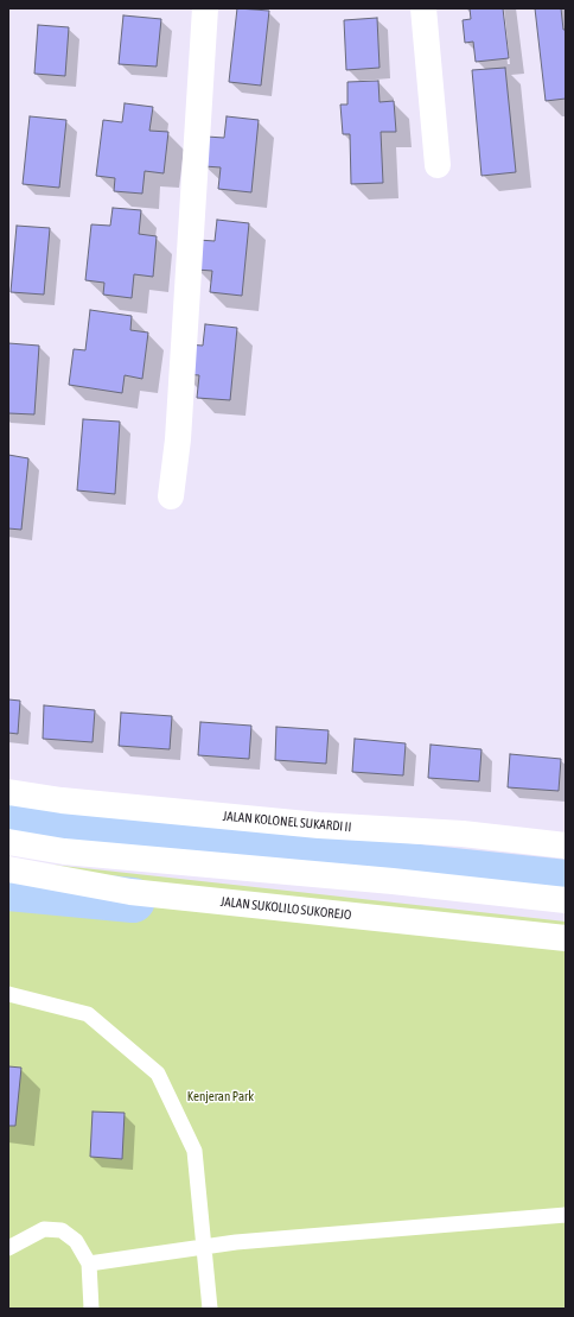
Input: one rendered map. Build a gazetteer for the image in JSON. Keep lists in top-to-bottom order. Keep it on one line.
{"streets":{"street":["JALAN KOLONEL SUKARDI II","JALAN SUKOLILO SUKOREJO"]},"parks":["Kenjeran Park"]}
